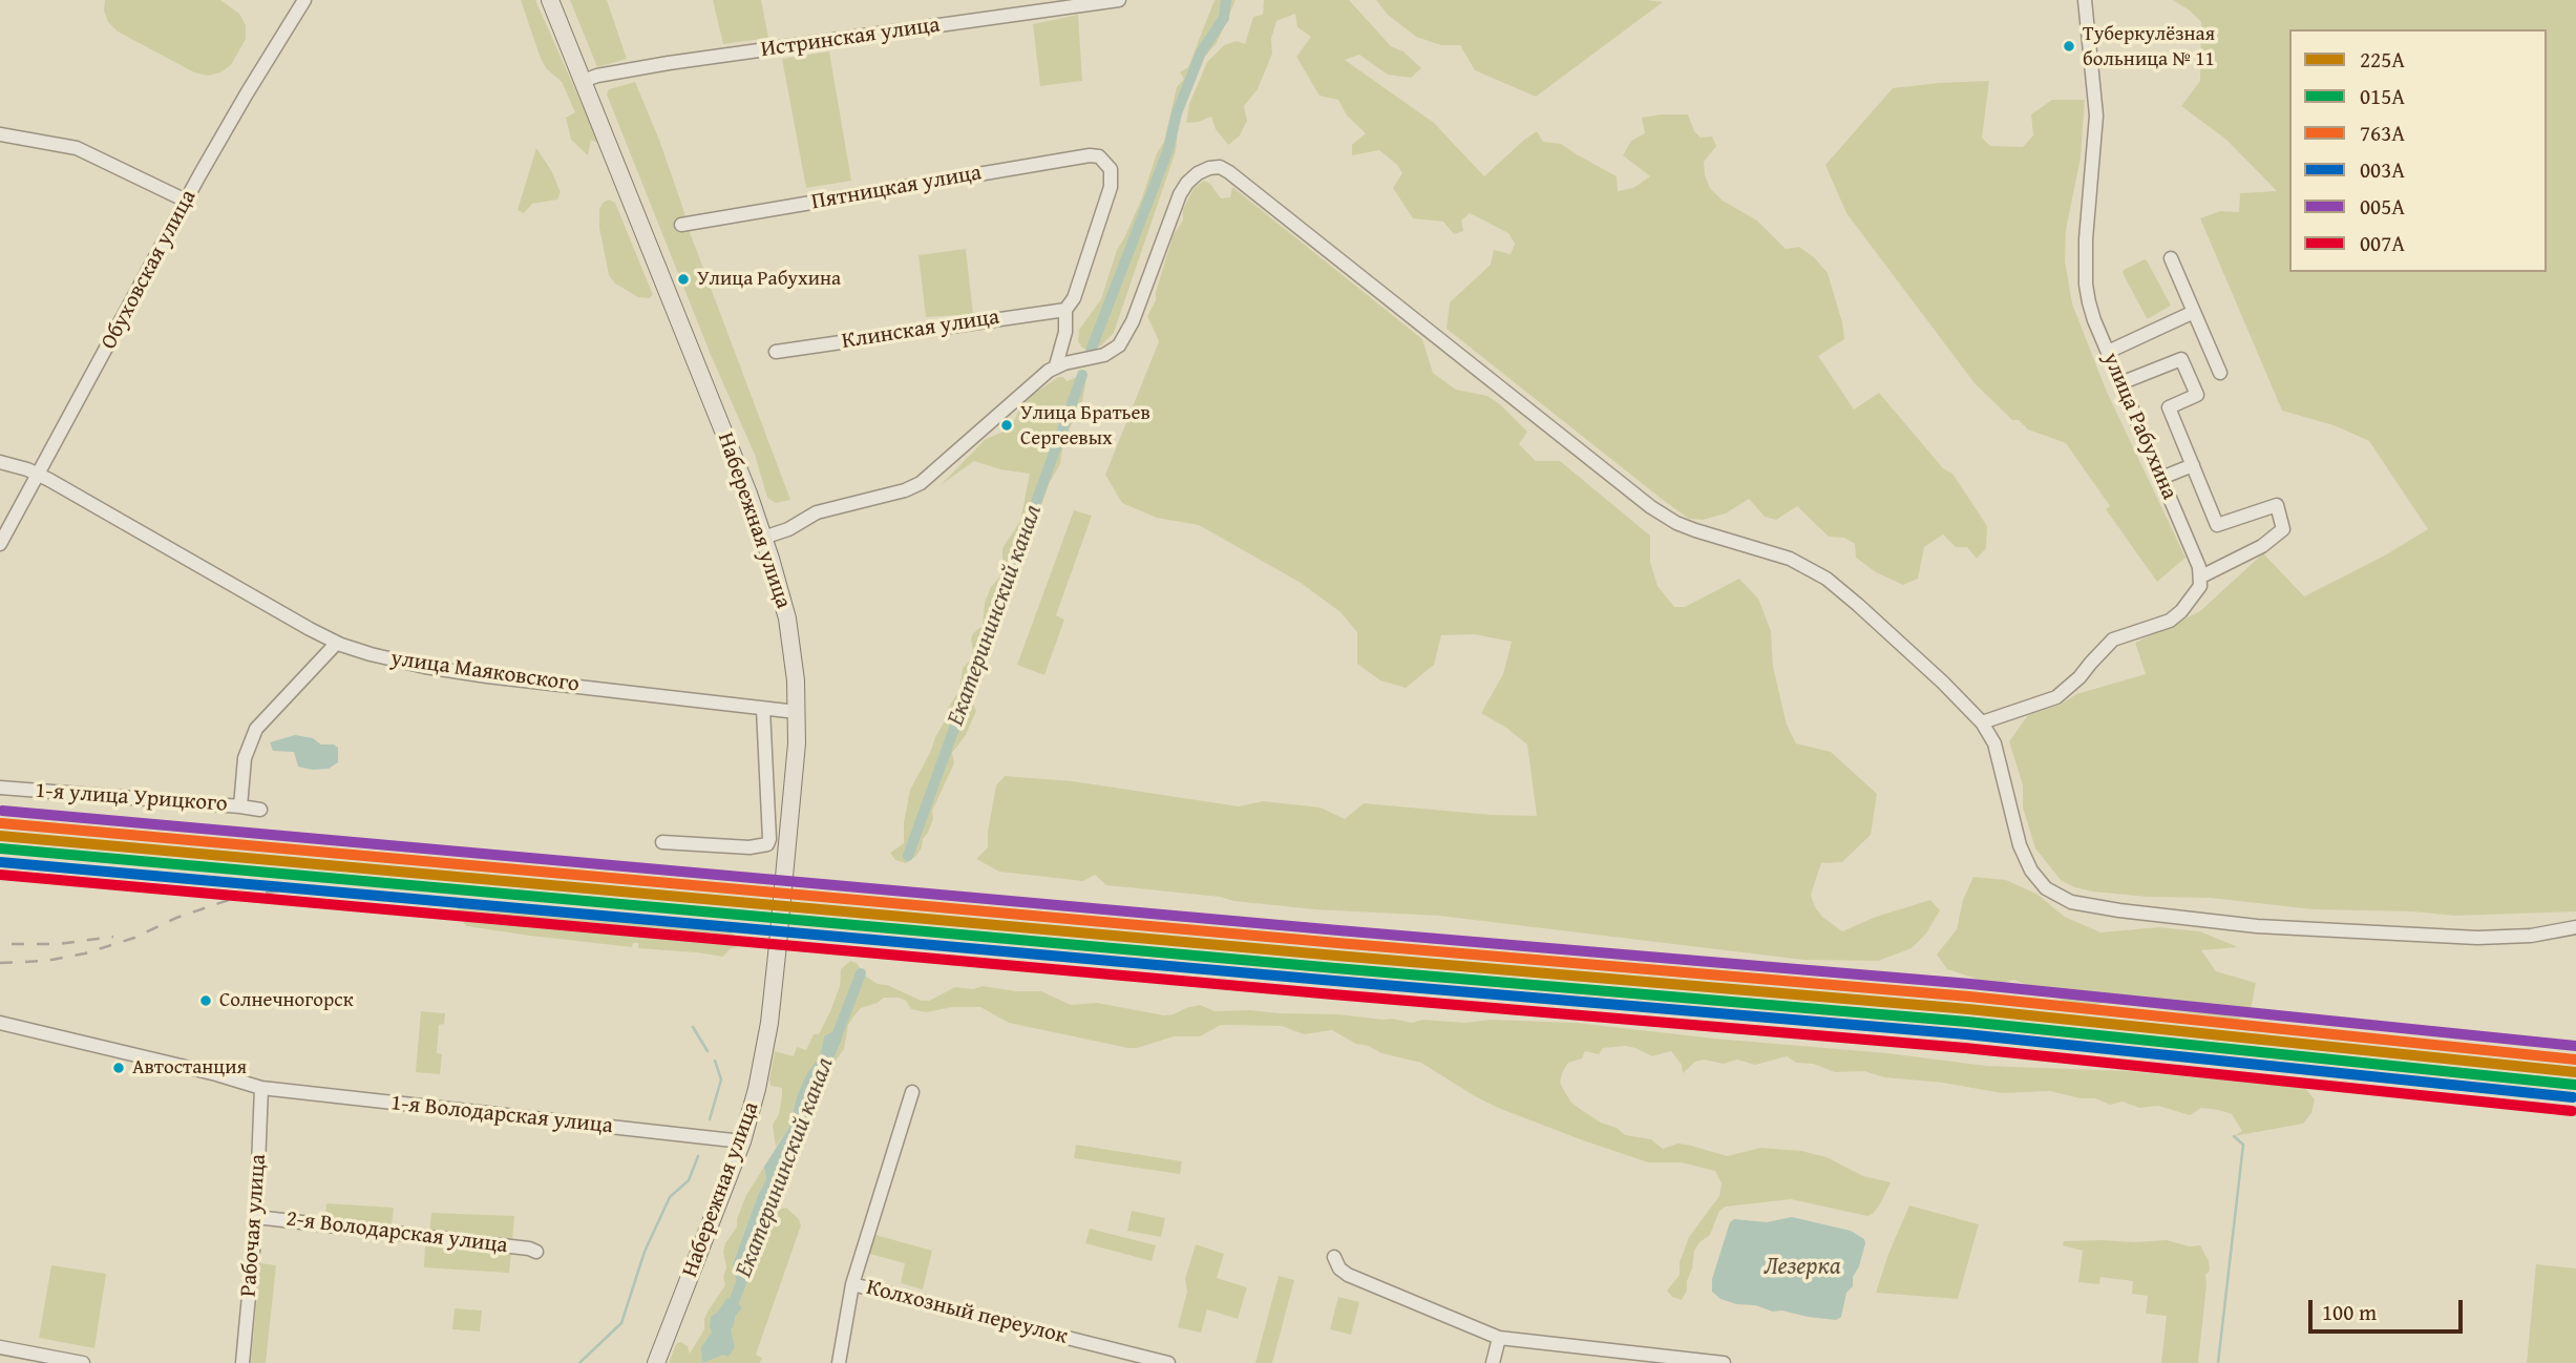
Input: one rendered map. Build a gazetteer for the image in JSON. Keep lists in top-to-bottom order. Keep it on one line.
{"streets":{"main road":["Набережная улица"],"street":["Истринская улица","Пятницкая улица","Обуховская улица","Клинская улица","улица Рабухина","улица Маяковского","1-я улица Урицкого","1-я Володарская улица","Рабочая улица","2-я Володарская улица","Колхозный переулок"]},"crossings":[["Истринская улица","Набережная улица"],["Пятницкая улица","Клинская улица"],["Обуховская улица","улица Маяковского"],["Набережная улица","улица Маяковского"],["Набережная улица","1-я Володарская улица"],["улица Маяковского","1-я улица Урицкого"],["1-я Володарская улица","Рабочая улица"],["Рабочая улица","2-я Володарская улица"]],"water":["Екатерининский канал","Лезерка"],"places":["Туберкулёзная больница № 11","Улица Рабухина","Улица Братьев Сергеевых","Солнечногорск","Автостанция"],"lines":["transit line 005А","transit line 763А","transit line 225А","transit line 015А","transit line 003А","transit line 007А"],"legend":["225А","015А","763А","003А","005А","007А"],"scale_bar":"100 m"}
